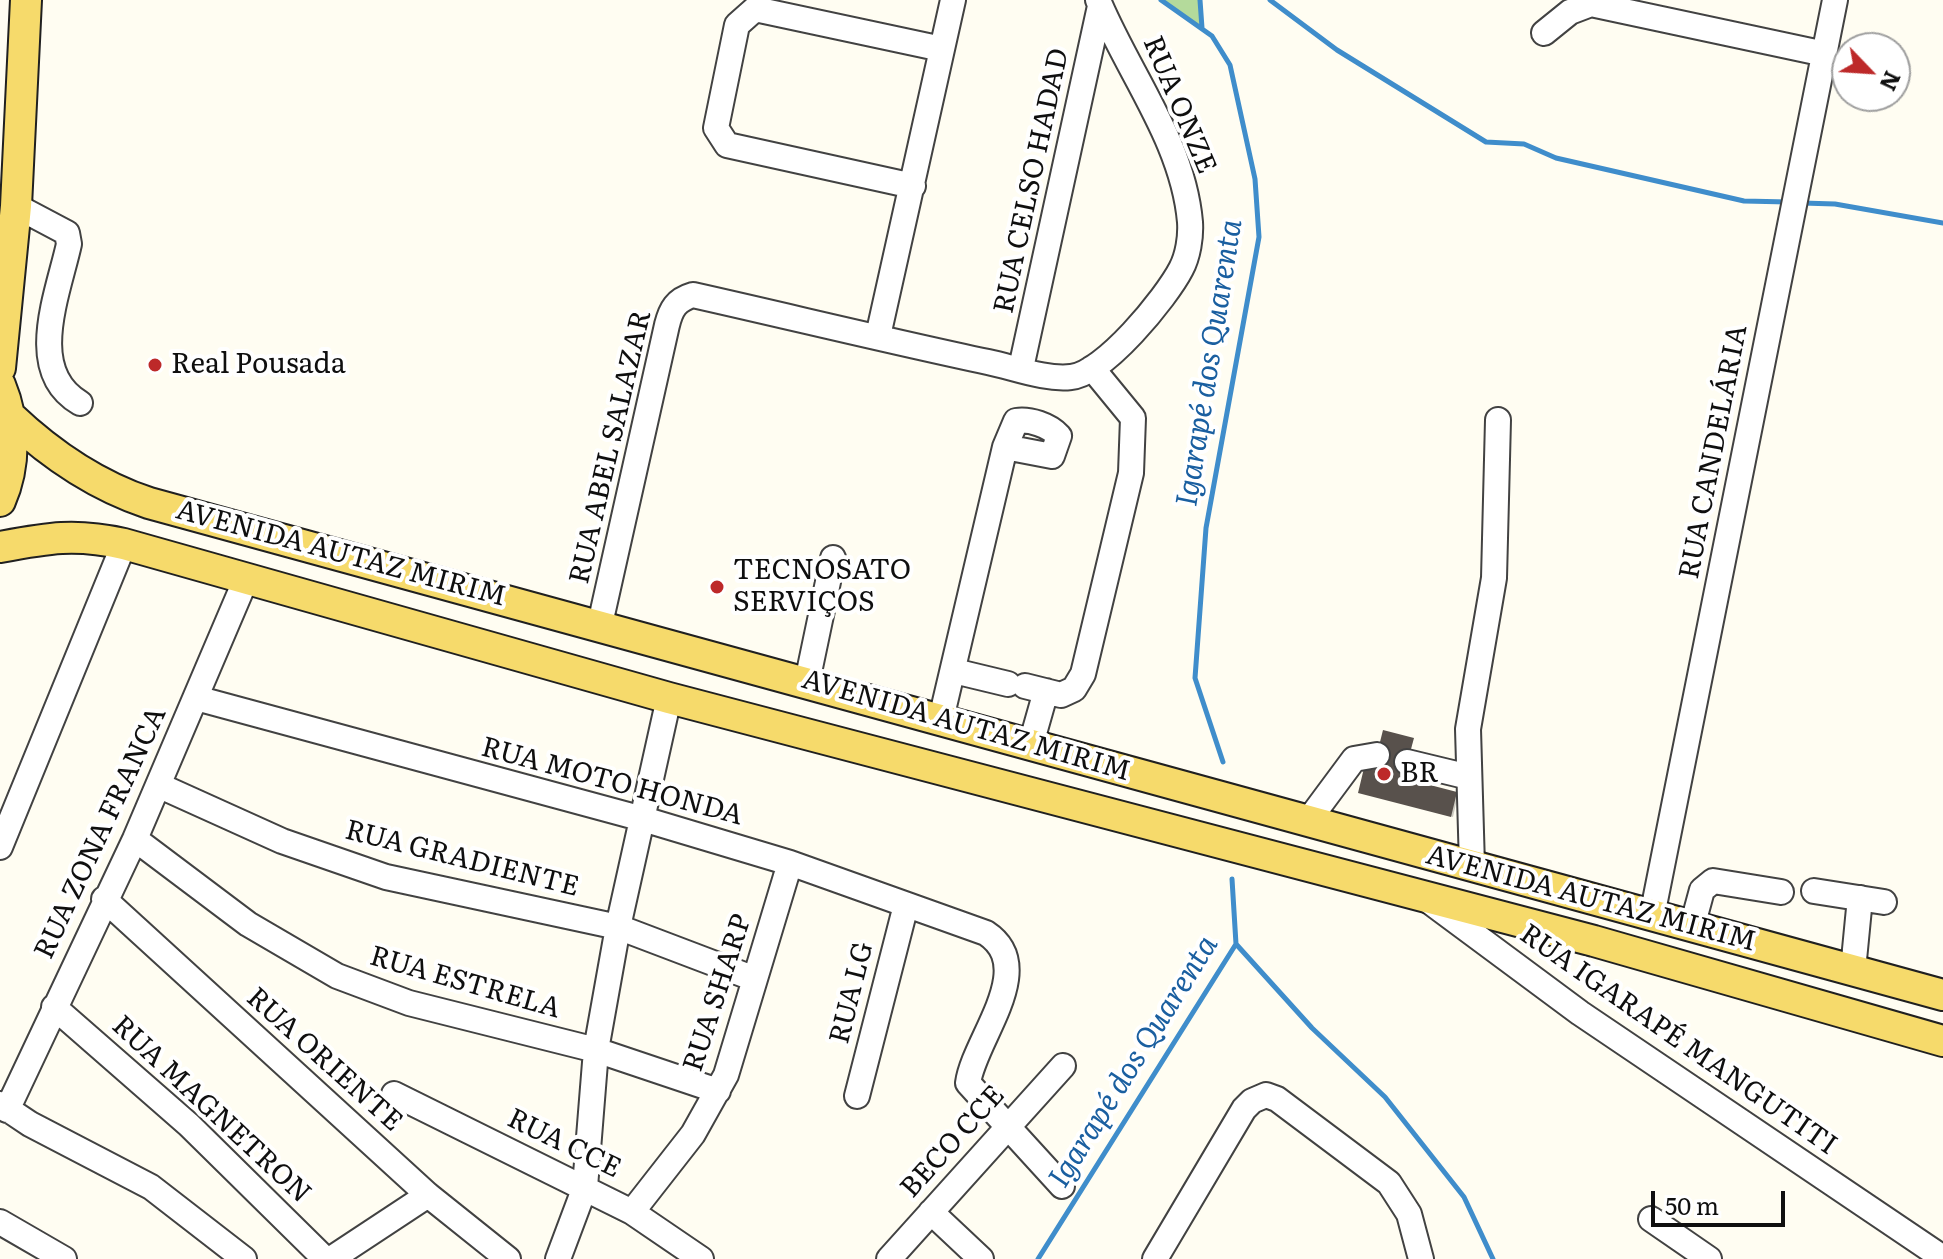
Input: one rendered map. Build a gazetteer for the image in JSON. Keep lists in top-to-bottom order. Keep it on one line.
{"streets":{"main road":["AVENIDA AUTAZ MIRIM"],"street":["RUA ONZE","RUA CELSO HADAD","RUA ABEL SALAZAR","RUA CANDELÁRIA","RUA MOTO HONDA","RUA ZONA FRANCA","RUA GRADIENTE","RUA ESTRELA","RUA SHARP","RUA LG","RUA IGARAPÉ MANGUTITI","RUA ORIENTE","RUA MAGNETRON","BECO CCE","RUA CCE"]},"crossings":[["RUA ONZE","RUA CELSO HADAD"],["RUA ABEL SALAZAR","AVENIDA AUTAZ MIRIM"],["RUA CANDELÁRIA","AVENIDA AUTAZ MIRIM"],["AVENIDA AUTAZ MIRIM","RUA ZONA FRANCA"],["AVENIDA AUTAZ MIRIM","RUA IGARAPÉ MANGUTITI"],["RUA MOTO HONDA","RUA ZONA FRANCA"],["RUA MOTO HONDA","RUA SHARP"],["RUA MOTO HONDA","RUA LG"],["RUA MOTO HONDA","BECO CCE"],["RUA ZONA FRANCA","RUA GRADIENTE"],["RUA ZONA FRANCA","RUA ESTRELA"],["RUA ZONA FRANCA","RUA ORIENTE"],["RUA ZONA FRANCA","RUA MAGNETRON"],["RUA GRADIENTE","RUA SHARP"],["RUA ESTRELA","RUA SHARP"],["RUA SHARP","RUA CCE"]],"water":["Igarapé dos Quarenta"],"places":["Real Pousada","TECNOSATO SERVIÇOS","BR"],"scale_bar":"50 m","north":"bottom right"}
